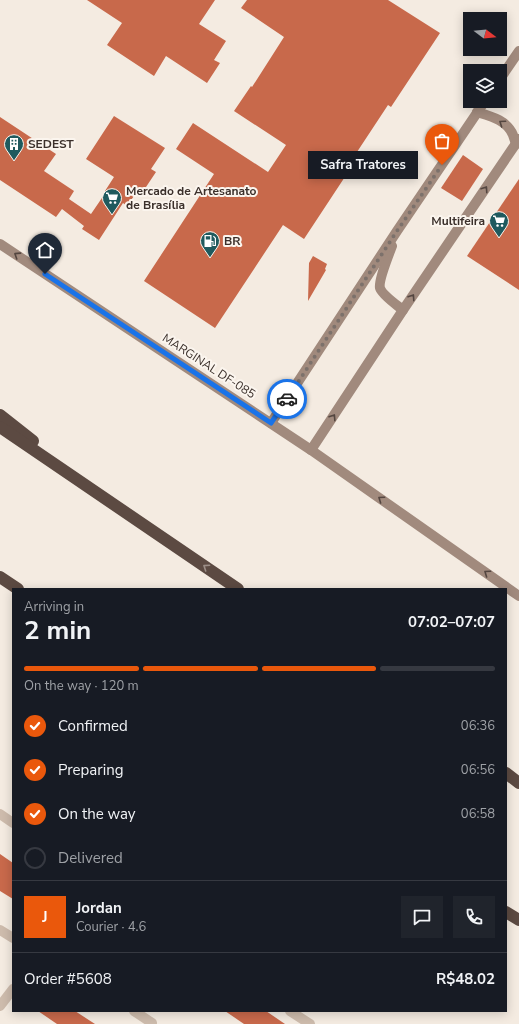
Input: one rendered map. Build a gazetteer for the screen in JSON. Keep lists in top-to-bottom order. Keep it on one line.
{"streets":{"main road":["MARGINAL DF-085"]},"one_way":["MARGINAL DF-085"],"places":{"building":["SEDEST"],"other":["Safra Tratores"],"supermarket":["Mercado de Artesanato de Brasília","Multifeira"],"fuel station":["BR"]},"north":"right","page":{"bubble":"Safra Tratores","heading":["2 min","Arriving in","07:02–07:07"],"panel":["Jordan","Courier · 4.6","Order #5608","R$48.02"],"bar":"On the way · 120 m","list":[["Confirmed","06:36"],["Preparing","06:56"],["On the way","06:58"],"Delivered"],"round":"J"}}
